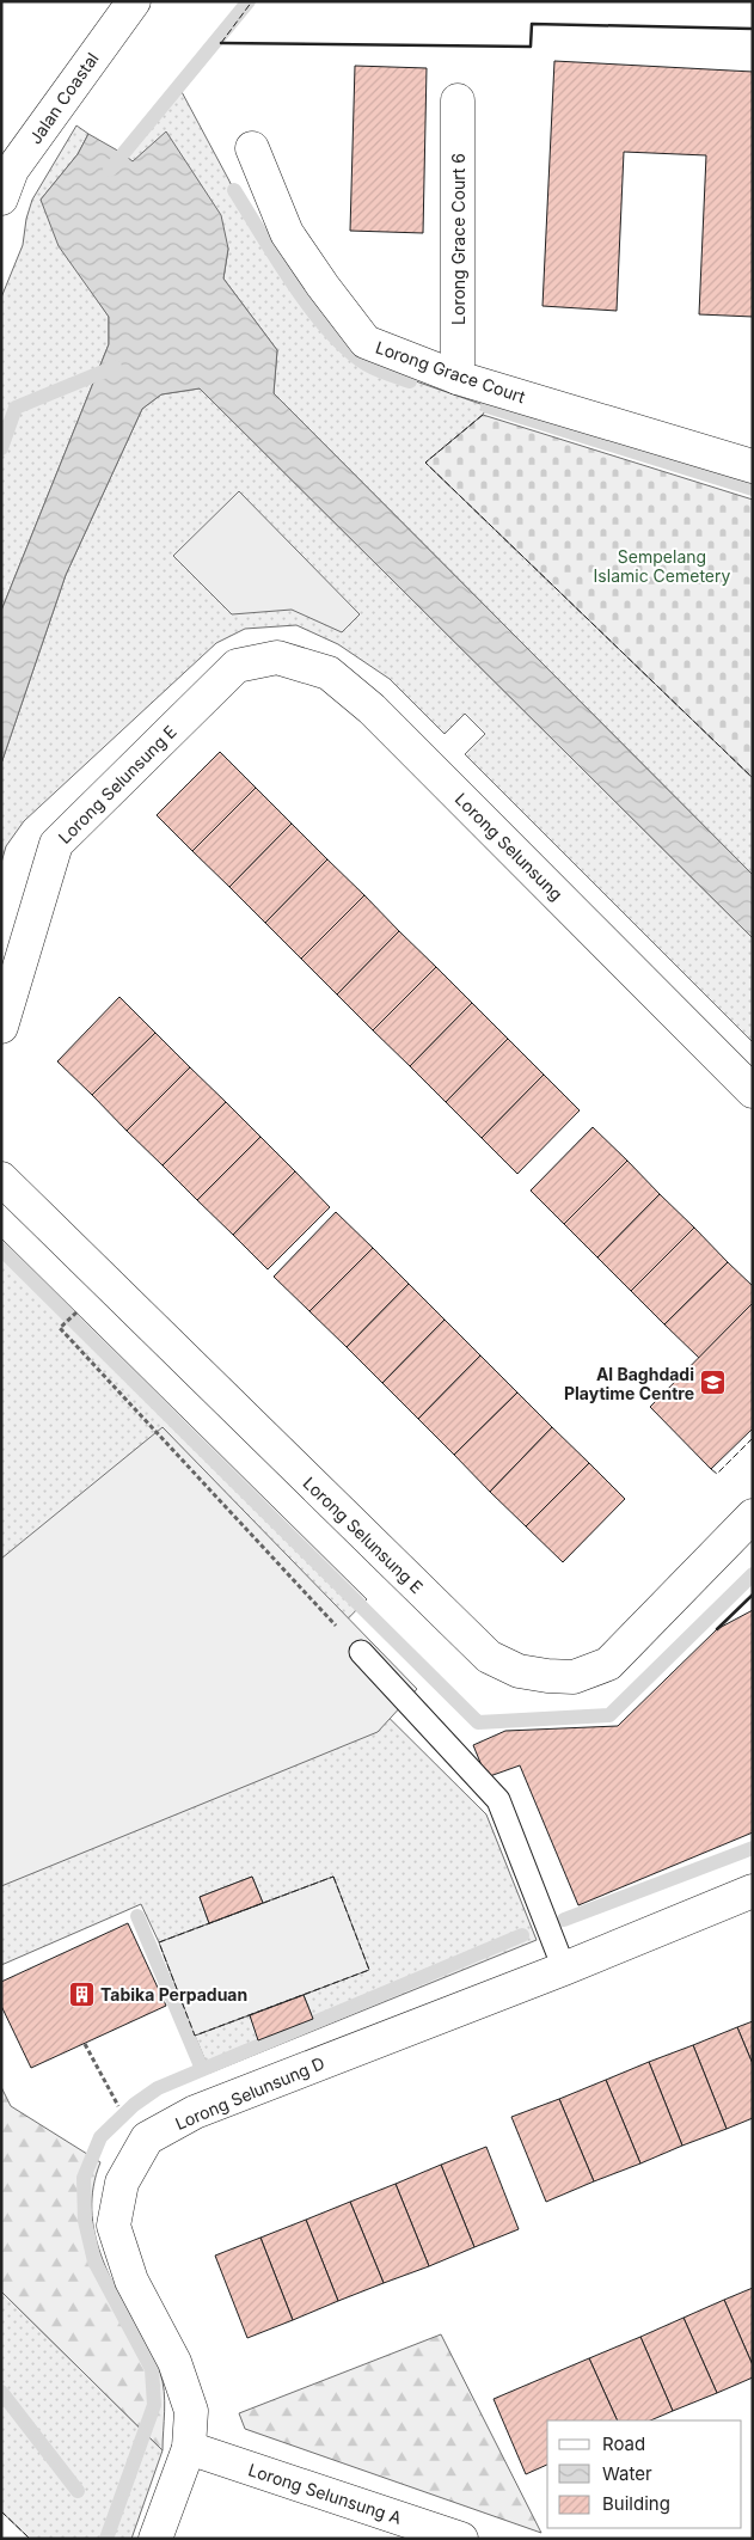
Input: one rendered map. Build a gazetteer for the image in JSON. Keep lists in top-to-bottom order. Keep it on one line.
{"streets":{"main road":["Jalan Coastal","Lorong Grace Court 6","Lorong Grace Court","Lorong Selunsung E","Lorong Selunsung","Lorong Selunsung D","Lorong Selunsung A"]},"crossings":[["Lorong Grace Court 6","Lorong Grace Court"],["Lorong Selunsung E","Lorong Selunsung"],["Lorong Selunsung D","Lorong Selunsung A"]],"parks":["Sempelang Islamic Cemetery"],"places":{"school or university":["Al Baghdadi Playtime Centre"],"building":["Tabika Perpaduan"]},"legend":["Road","Water","Building"]}
